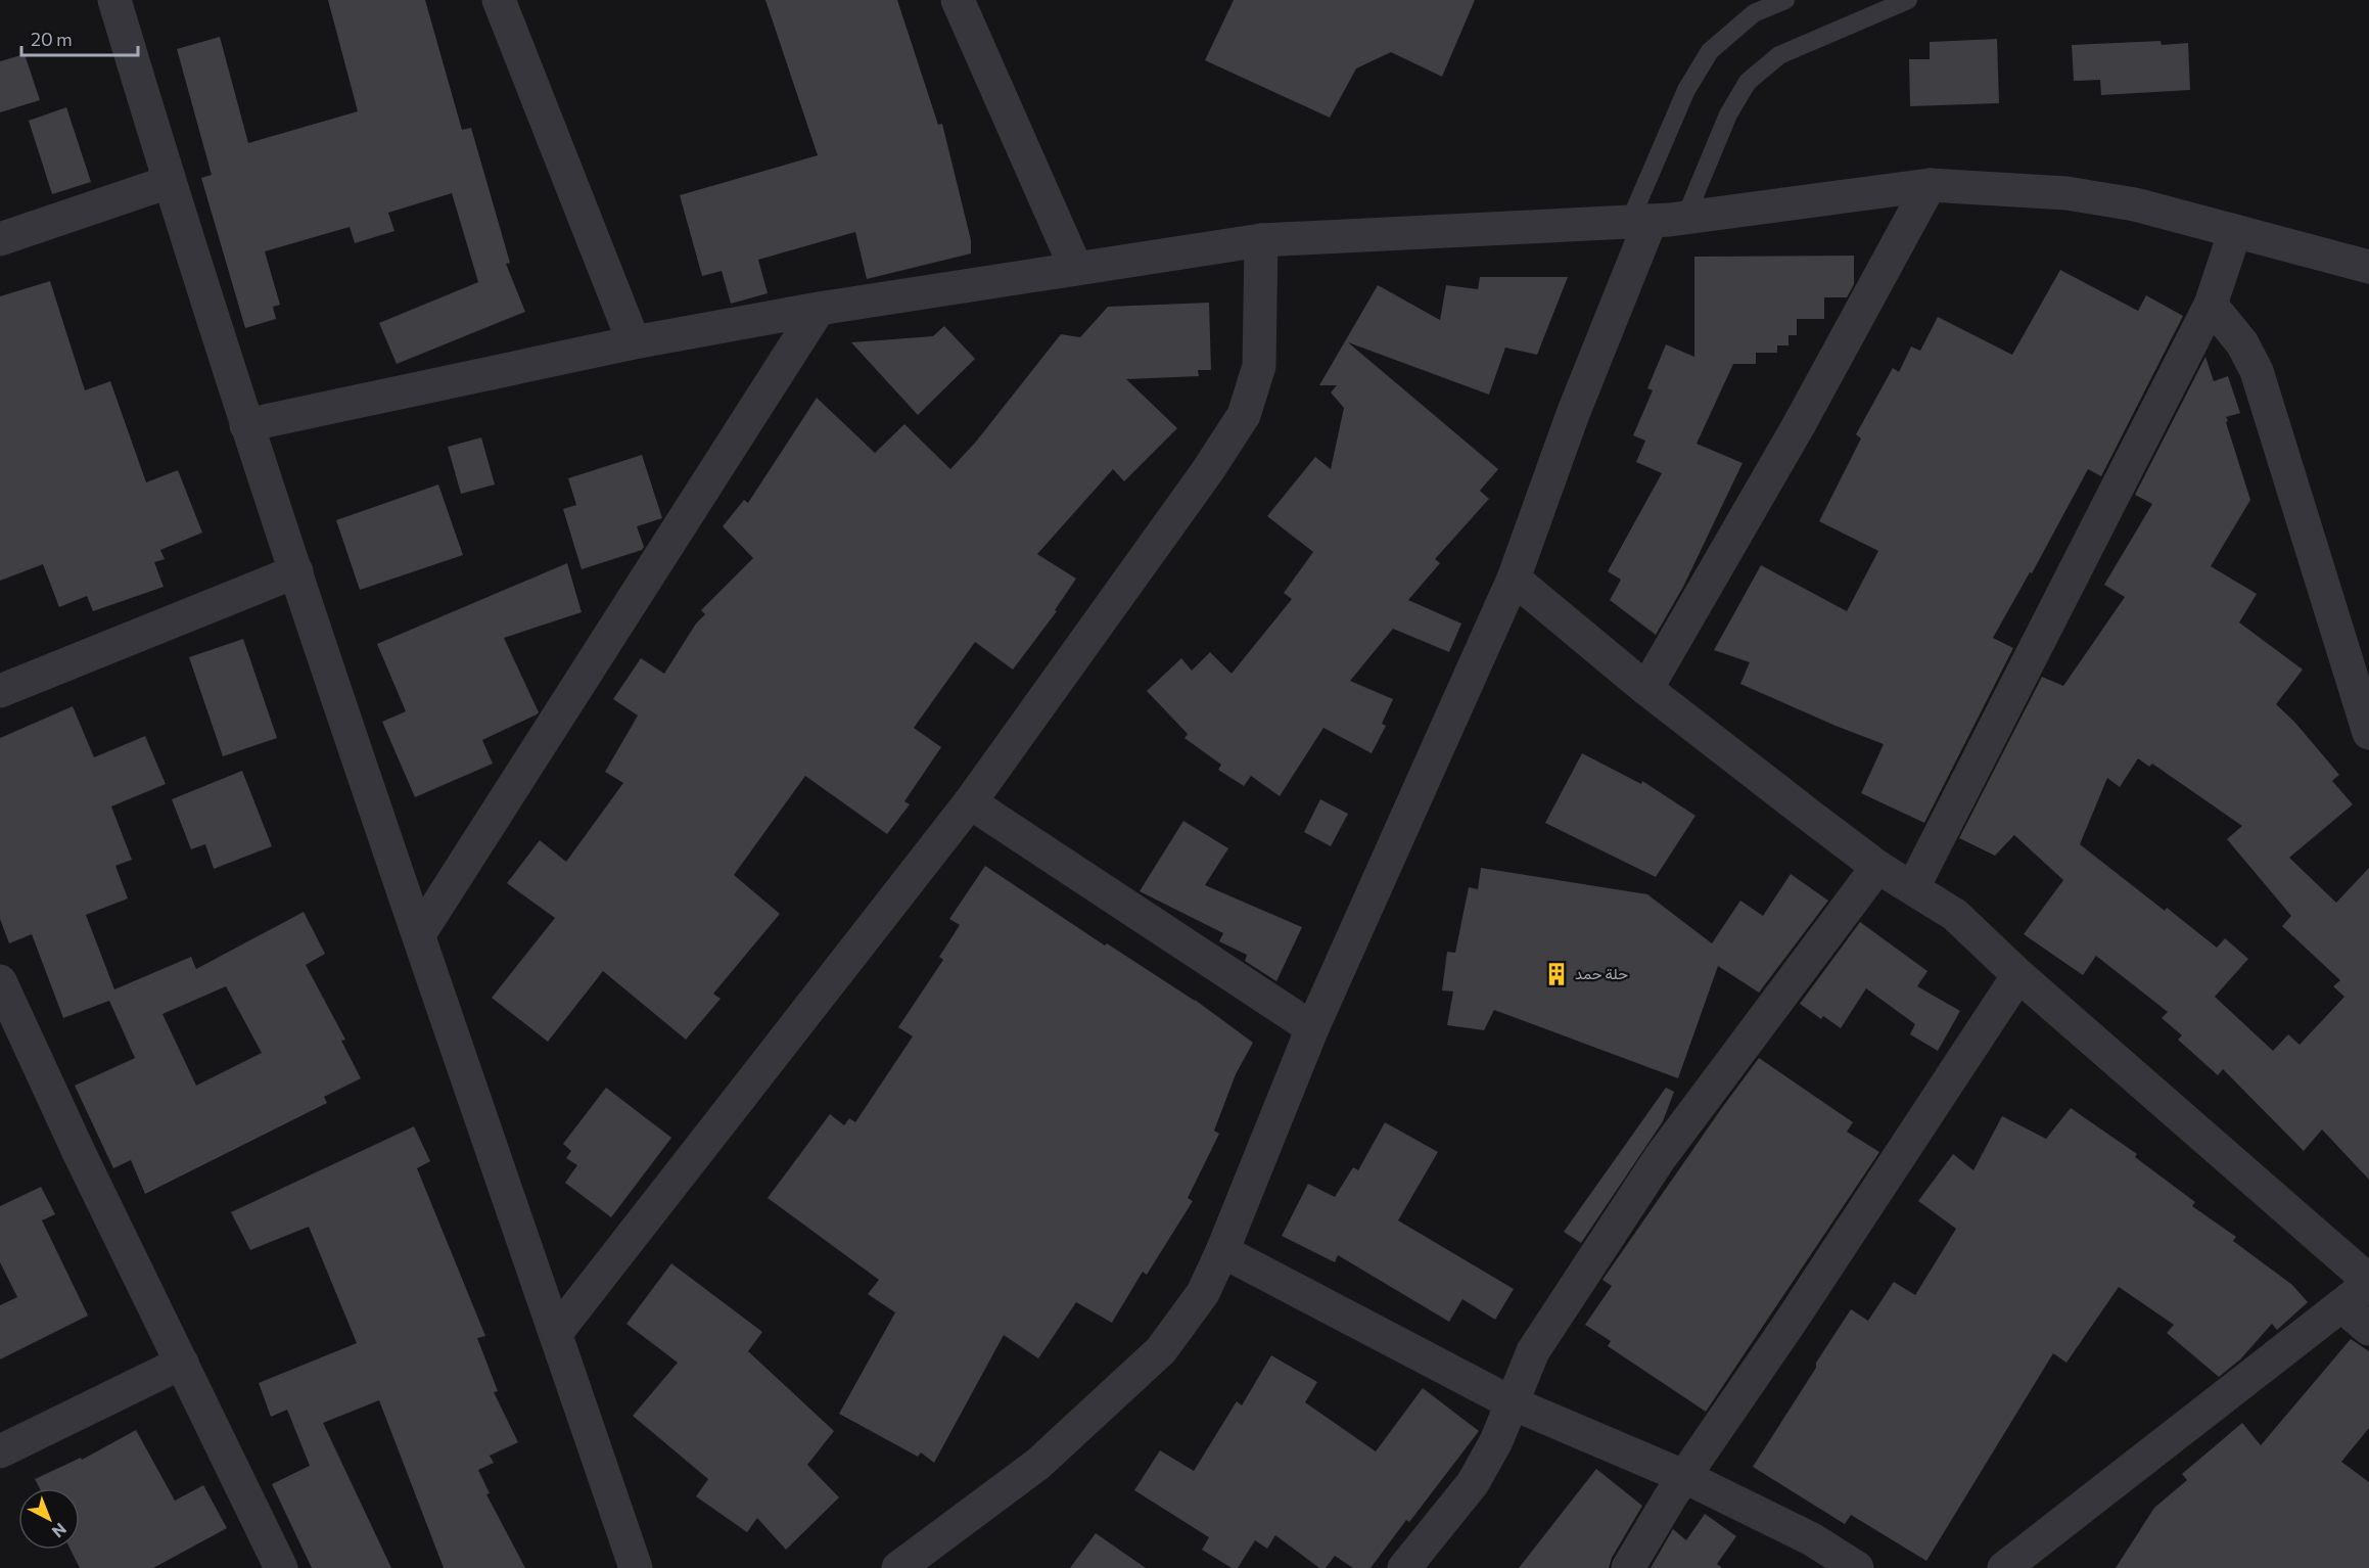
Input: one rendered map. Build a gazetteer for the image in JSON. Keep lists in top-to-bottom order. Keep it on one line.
{"places":{"building":["حلة حمد"]},"scale_bar":"20 m","north":"bottom right"}
